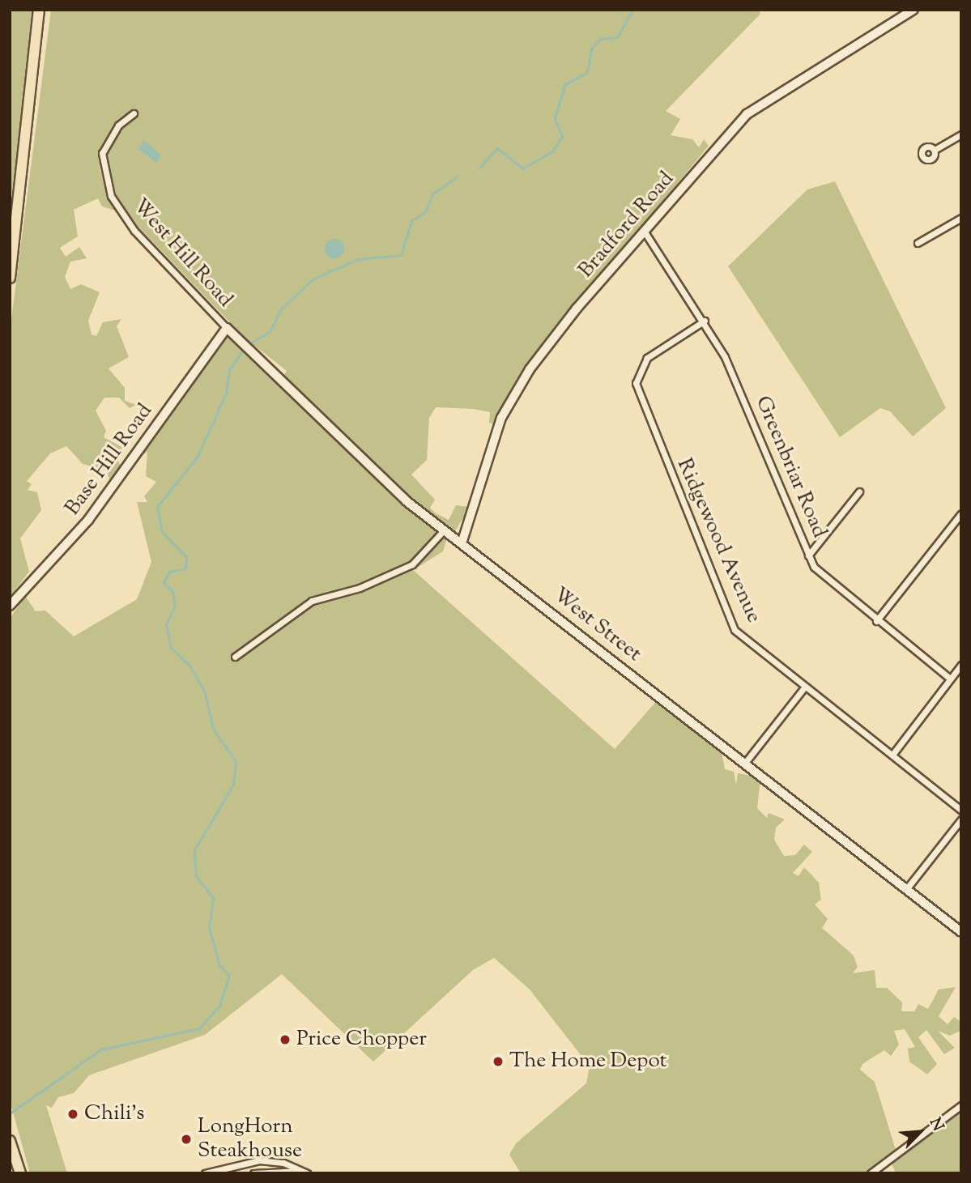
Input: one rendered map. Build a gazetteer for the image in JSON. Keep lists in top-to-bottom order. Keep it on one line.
{"streets":{"street":["Bradford Road","West Hill Road","Base Hill Road","Greenbriar Road","Ridgewood Avenue","West Street"]},"crossings":[["Bradford Road","Greenbriar Road"],["Bradford Road","West Street"],["West Hill Road","Base Hill Road"],["West Hill Road","West Street"],["Base Hill Road","West Street"],["Greenbriar Road","Ridgewood Avenue"]],"places":["Price Chopper","The Home Depot","Chili's","LongHorn Steakhouse"],"north":"top right"}
